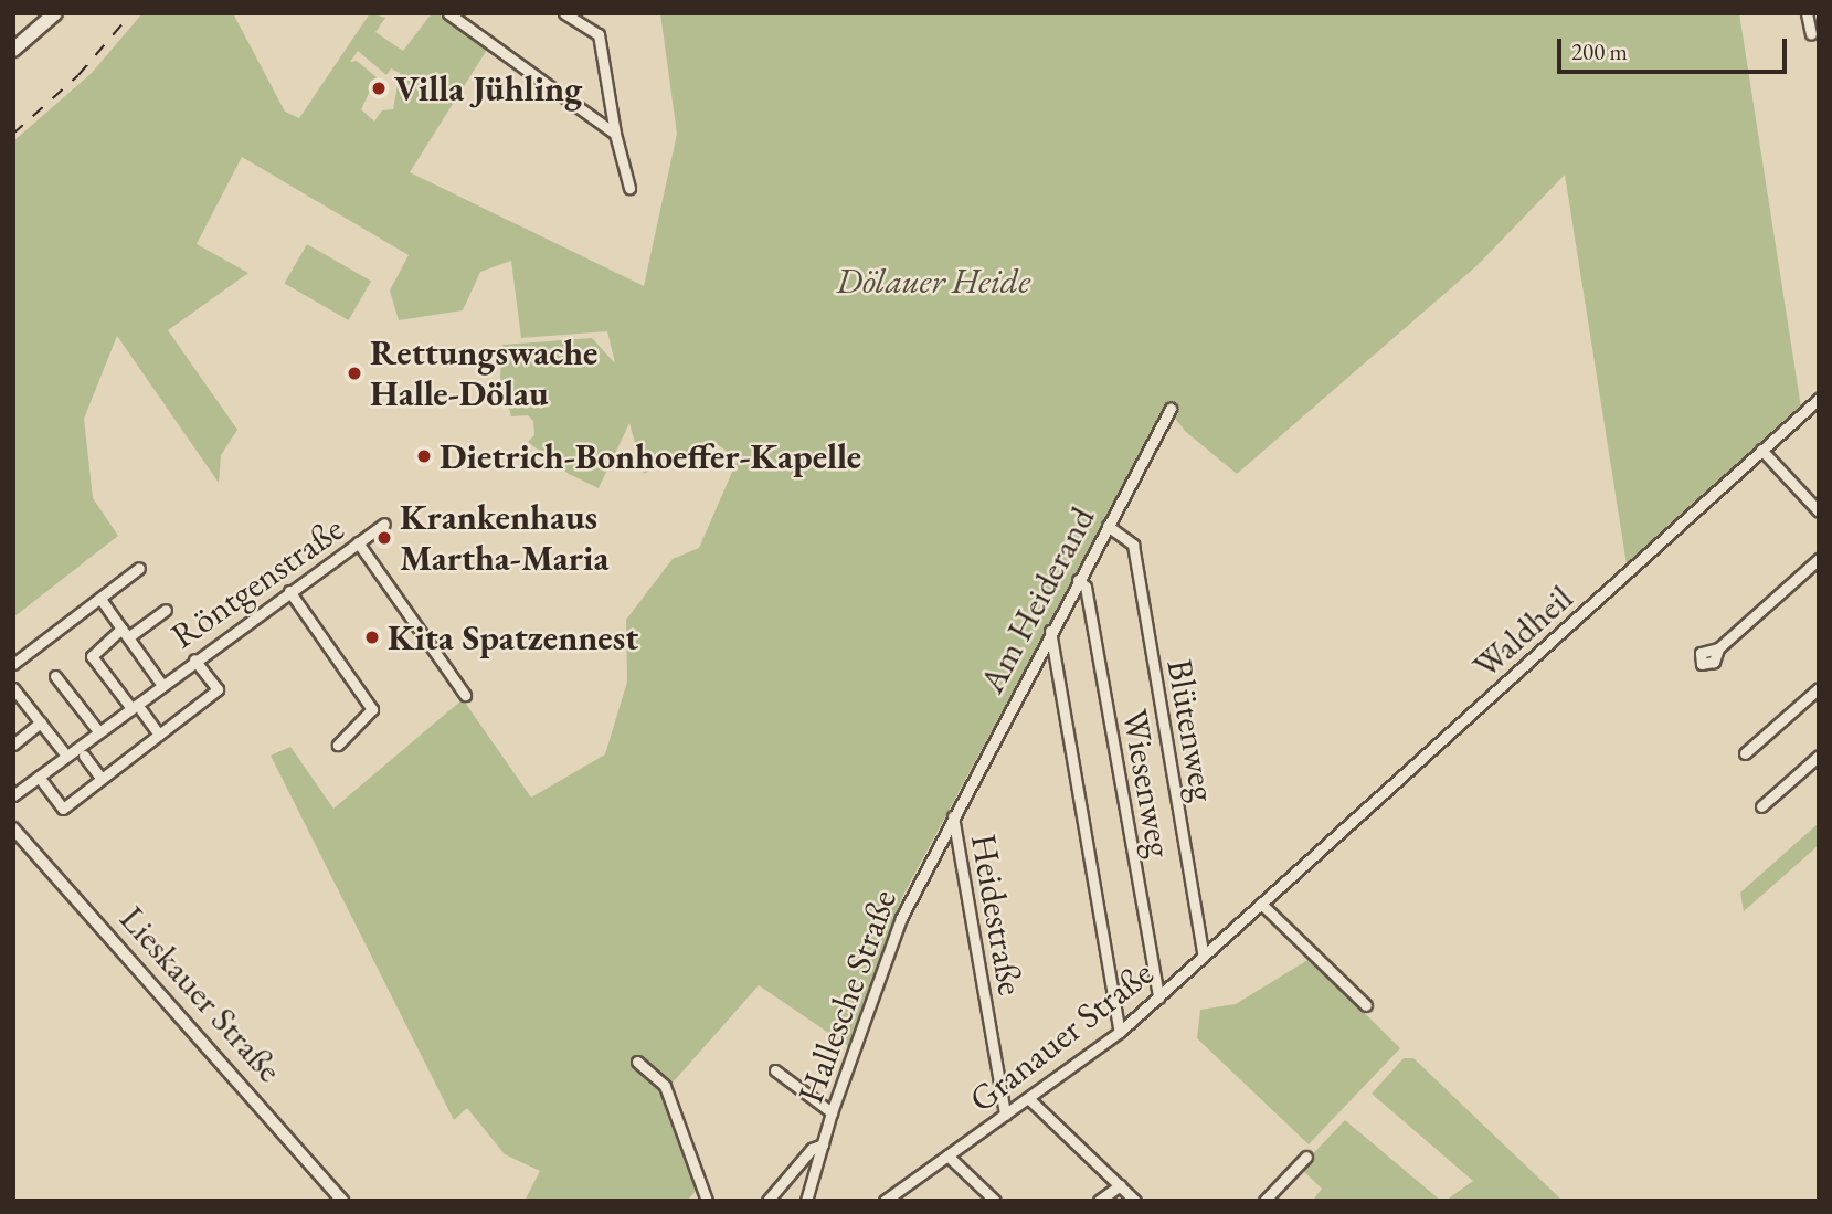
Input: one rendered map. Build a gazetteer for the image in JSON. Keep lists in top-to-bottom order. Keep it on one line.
{"streets":{"street":["Röntgenstraße","Am Heiderand","Waldheil","Blütenweg","Wiesenweg","Heidestraße","Lieskauer Straße","Hallesche Straße","Granauer Straße"]},"crossings":[["Am Heiderand","Blütenweg"],["Am Heiderand","Wiesenweg"],["Am Heiderand","Heidestraße"],["Am Heiderand","Hallesche Straße"],["Waldheil","Granauer Straße"],["Blütenweg","Granauer Straße"],["Wiesenweg","Granauer Straße"],["Heidestraße","Hallesche Straße"],["Heidestraße","Granauer Straße"]],"parks":["Dölauer Heide"],"places":["Villa Jühling","Rettungswache Halle-Dölau","Dietrich-Bonhoeffer-Kapelle","Krankenhaus Martha-Maria","Kita Spatzennest"],"scale_bar":"200 m"}
